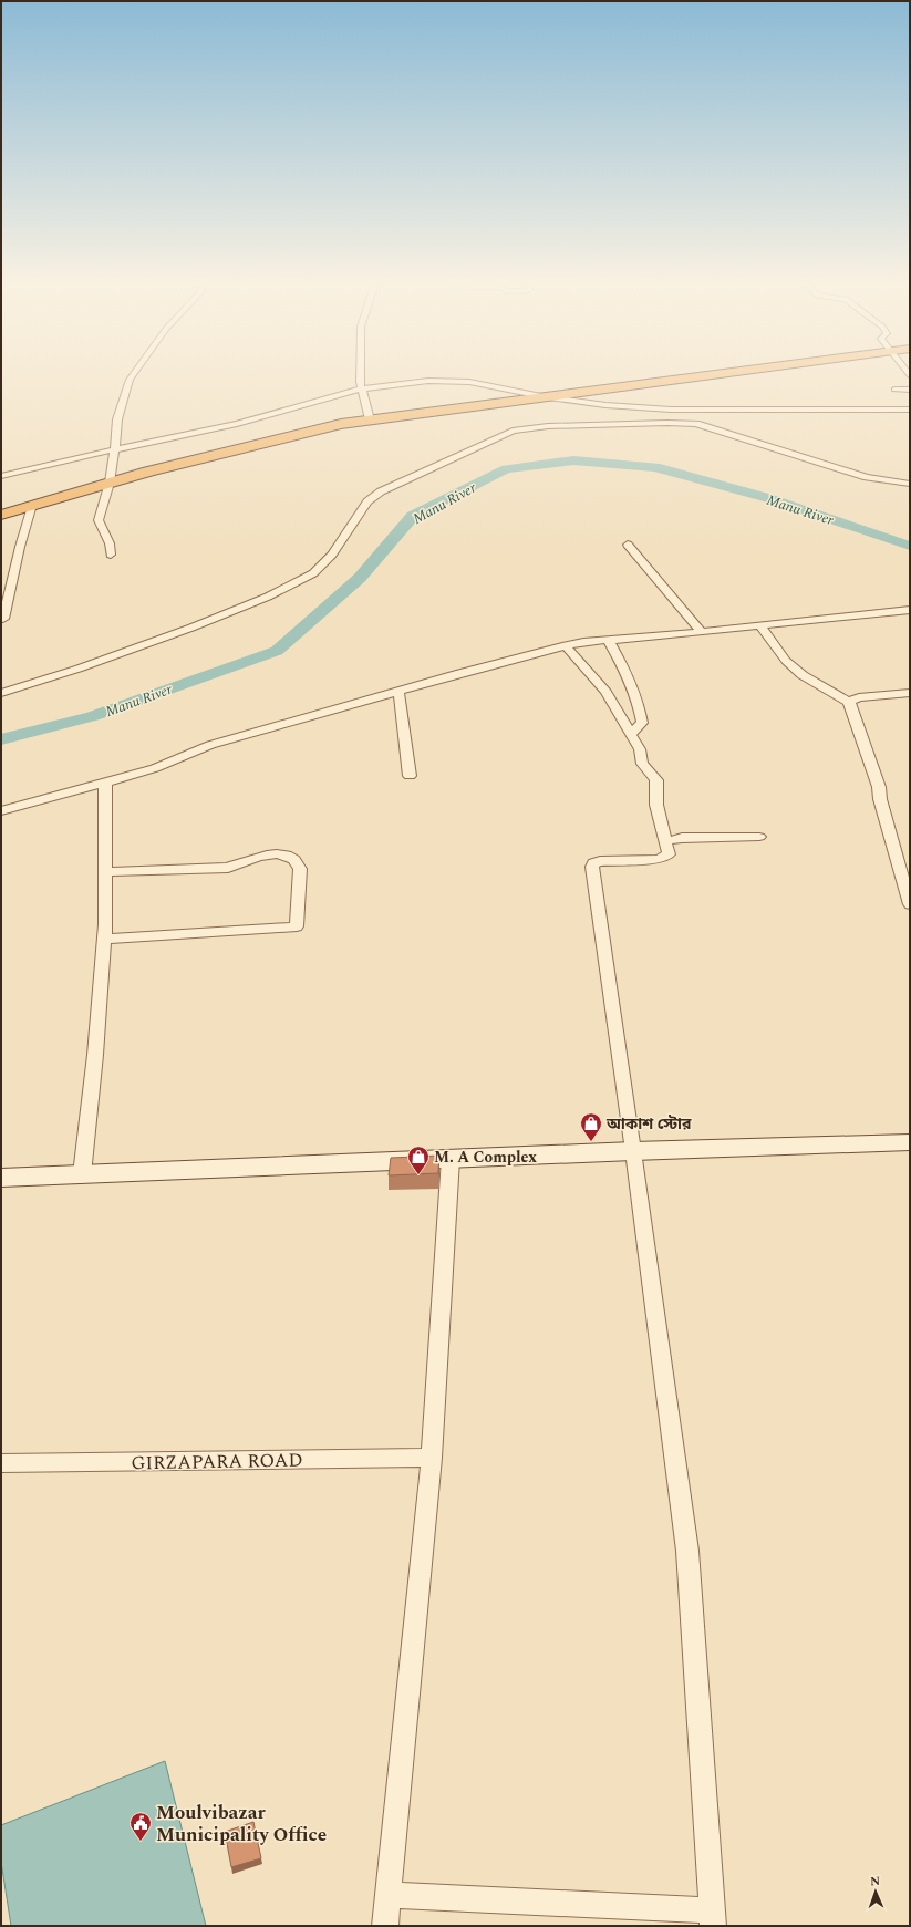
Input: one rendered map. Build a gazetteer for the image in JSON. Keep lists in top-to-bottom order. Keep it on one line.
{"streets":{"street":["GIRZAPARA ROAD"]},"water":["Manu River"],"places":{"shop":["আকাশ স্টোর","M. A Complex"],"public building":["Moulvibazar Municipality Office"]},"north":"top"}
